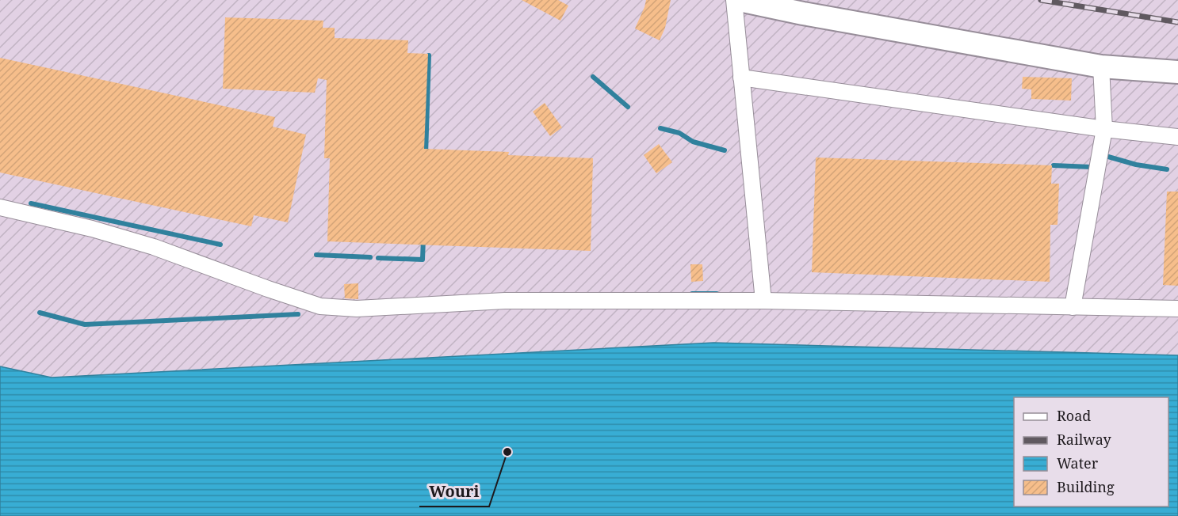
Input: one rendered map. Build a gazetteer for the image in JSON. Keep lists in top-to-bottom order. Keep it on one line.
{"places":["Wouri"],"legend":["Road","Railway","Water","Building"]}
